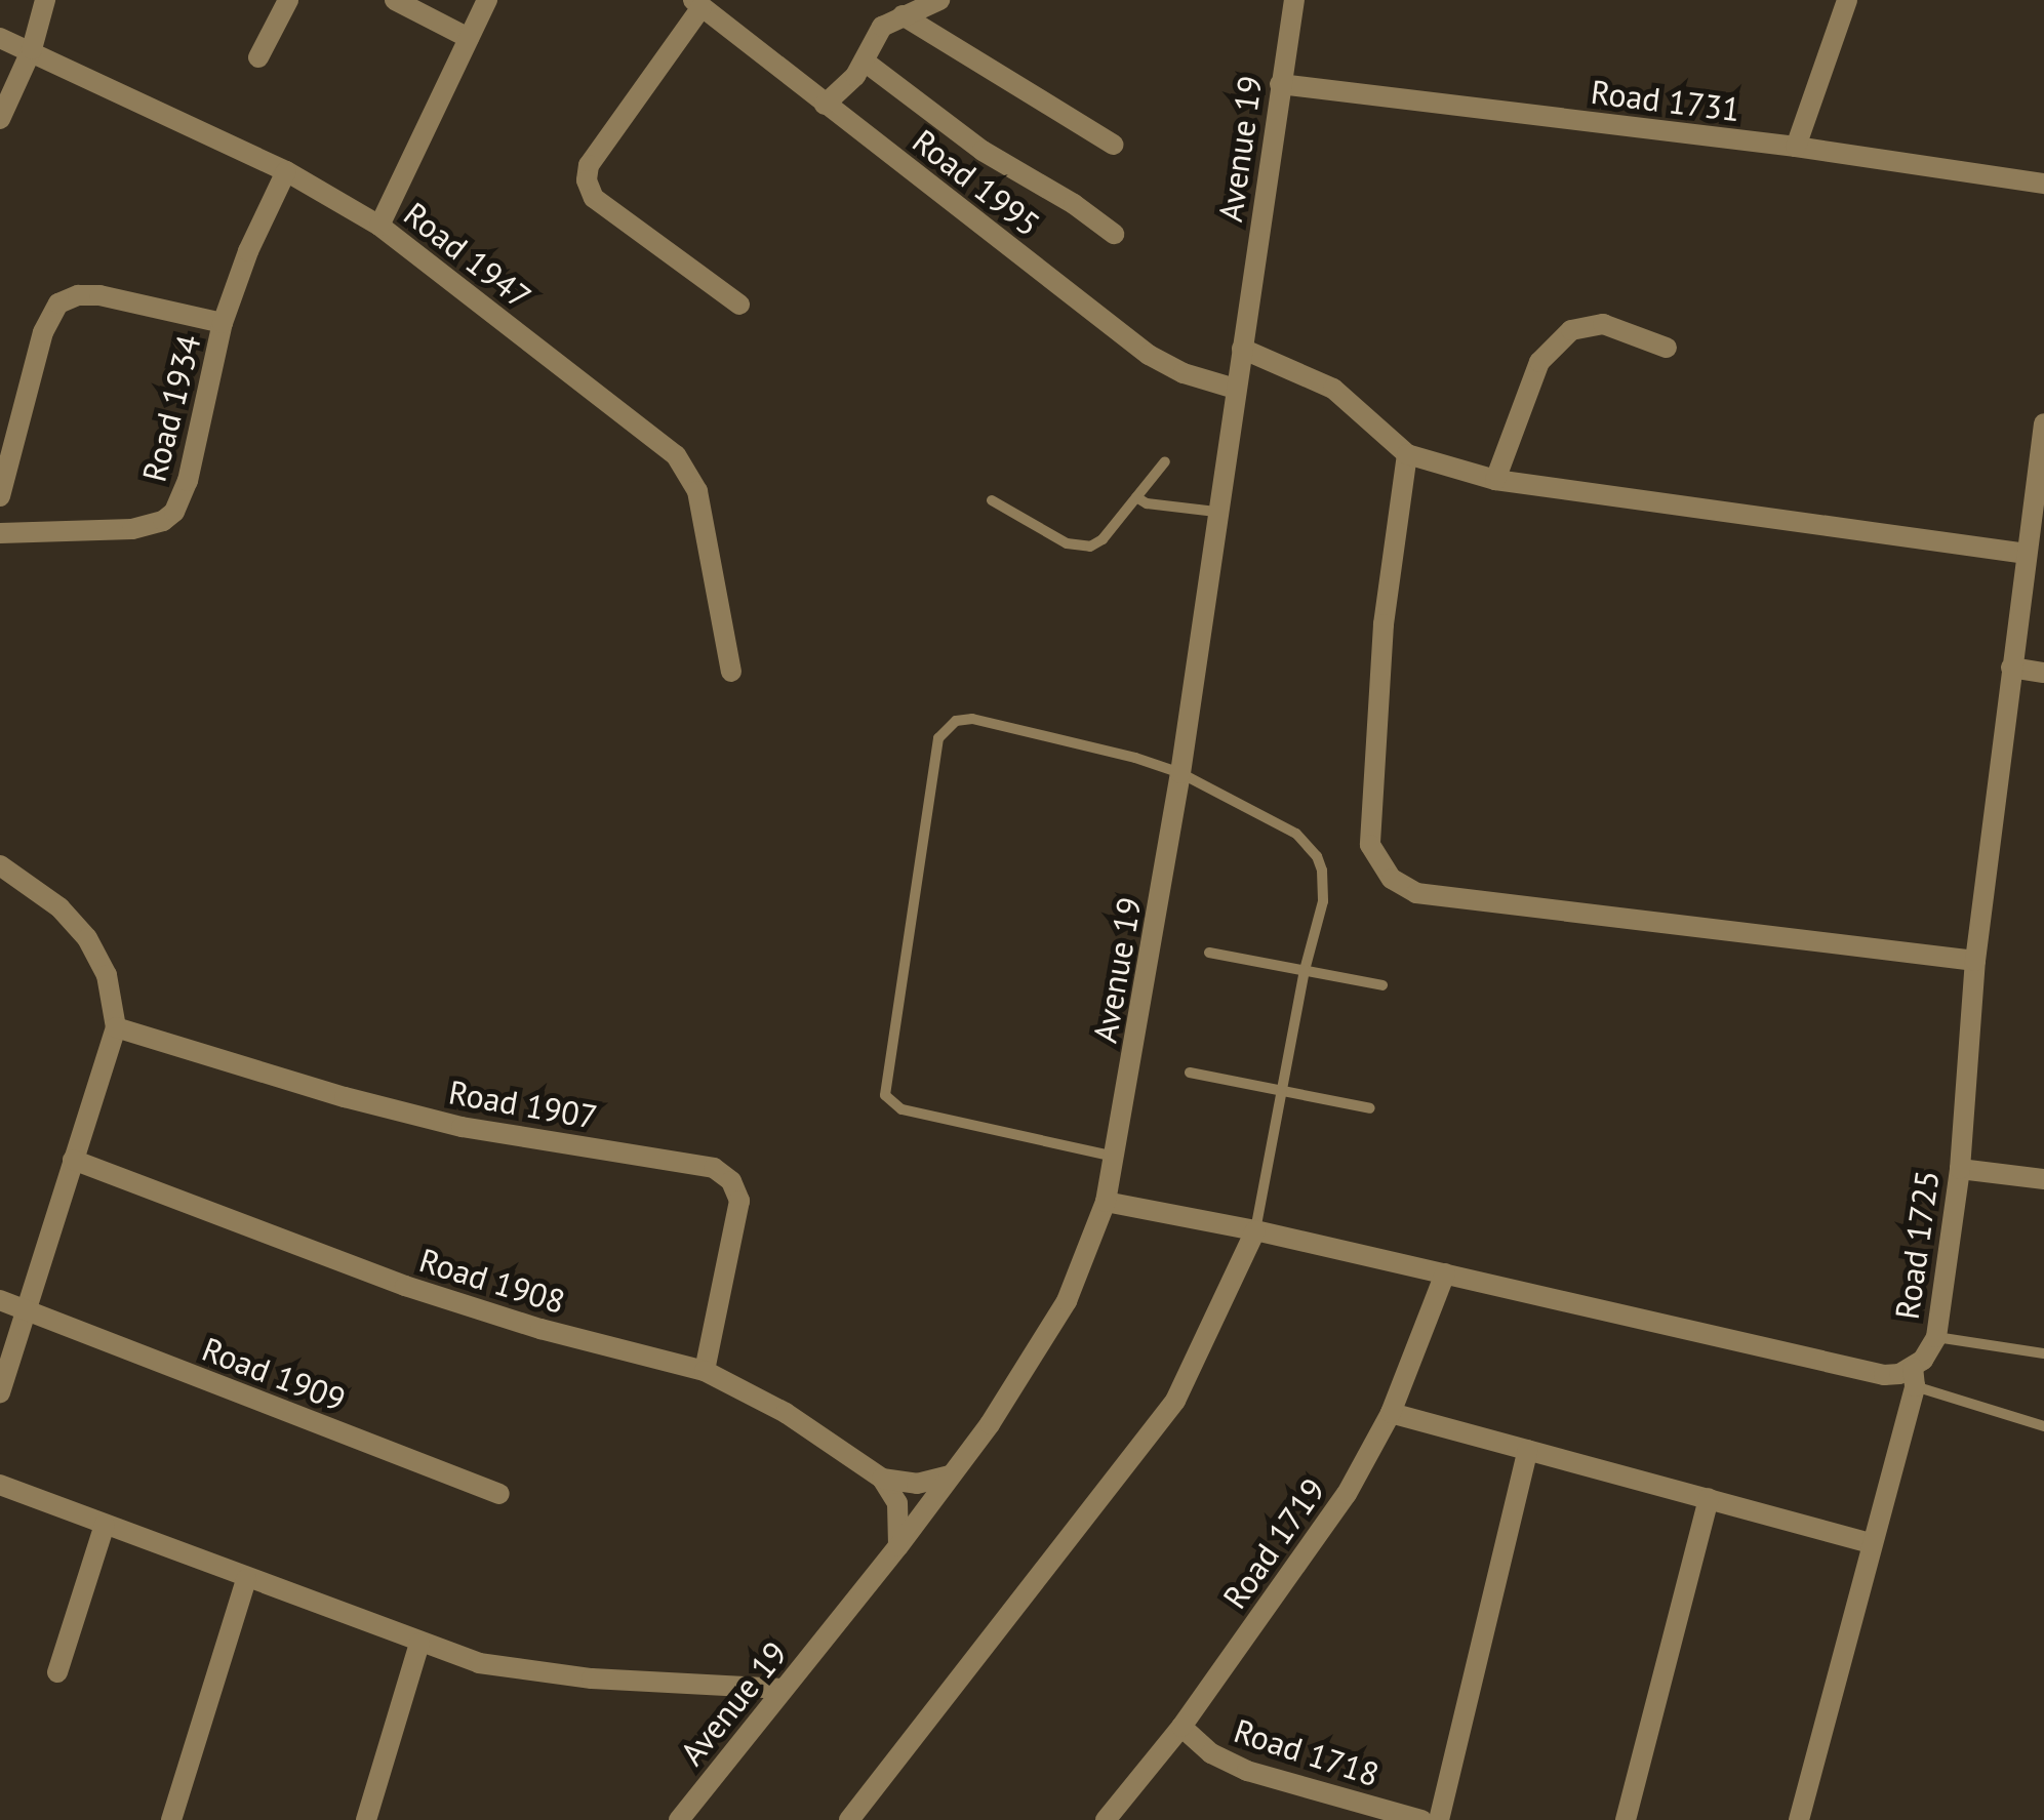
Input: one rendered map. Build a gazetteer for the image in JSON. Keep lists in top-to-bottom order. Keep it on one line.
{"streets":{"street":["Road 1731","Avenue 19","Road 1995","Road 1947","Road 1934","Road 1907","Road 1725","Road 1908","Road 1909","Road 1719","Road 1718"]},"crossings":[["Road 1731","Avenue 19"],["Avenue 19","Road 1995"],["Avenue 19","Road 1725"],["Road 1947","Road 1934"],["Road 1907","Road 1908"],["Road 1725","Road 1719"],["Road 1719","Road 1718"]]}
